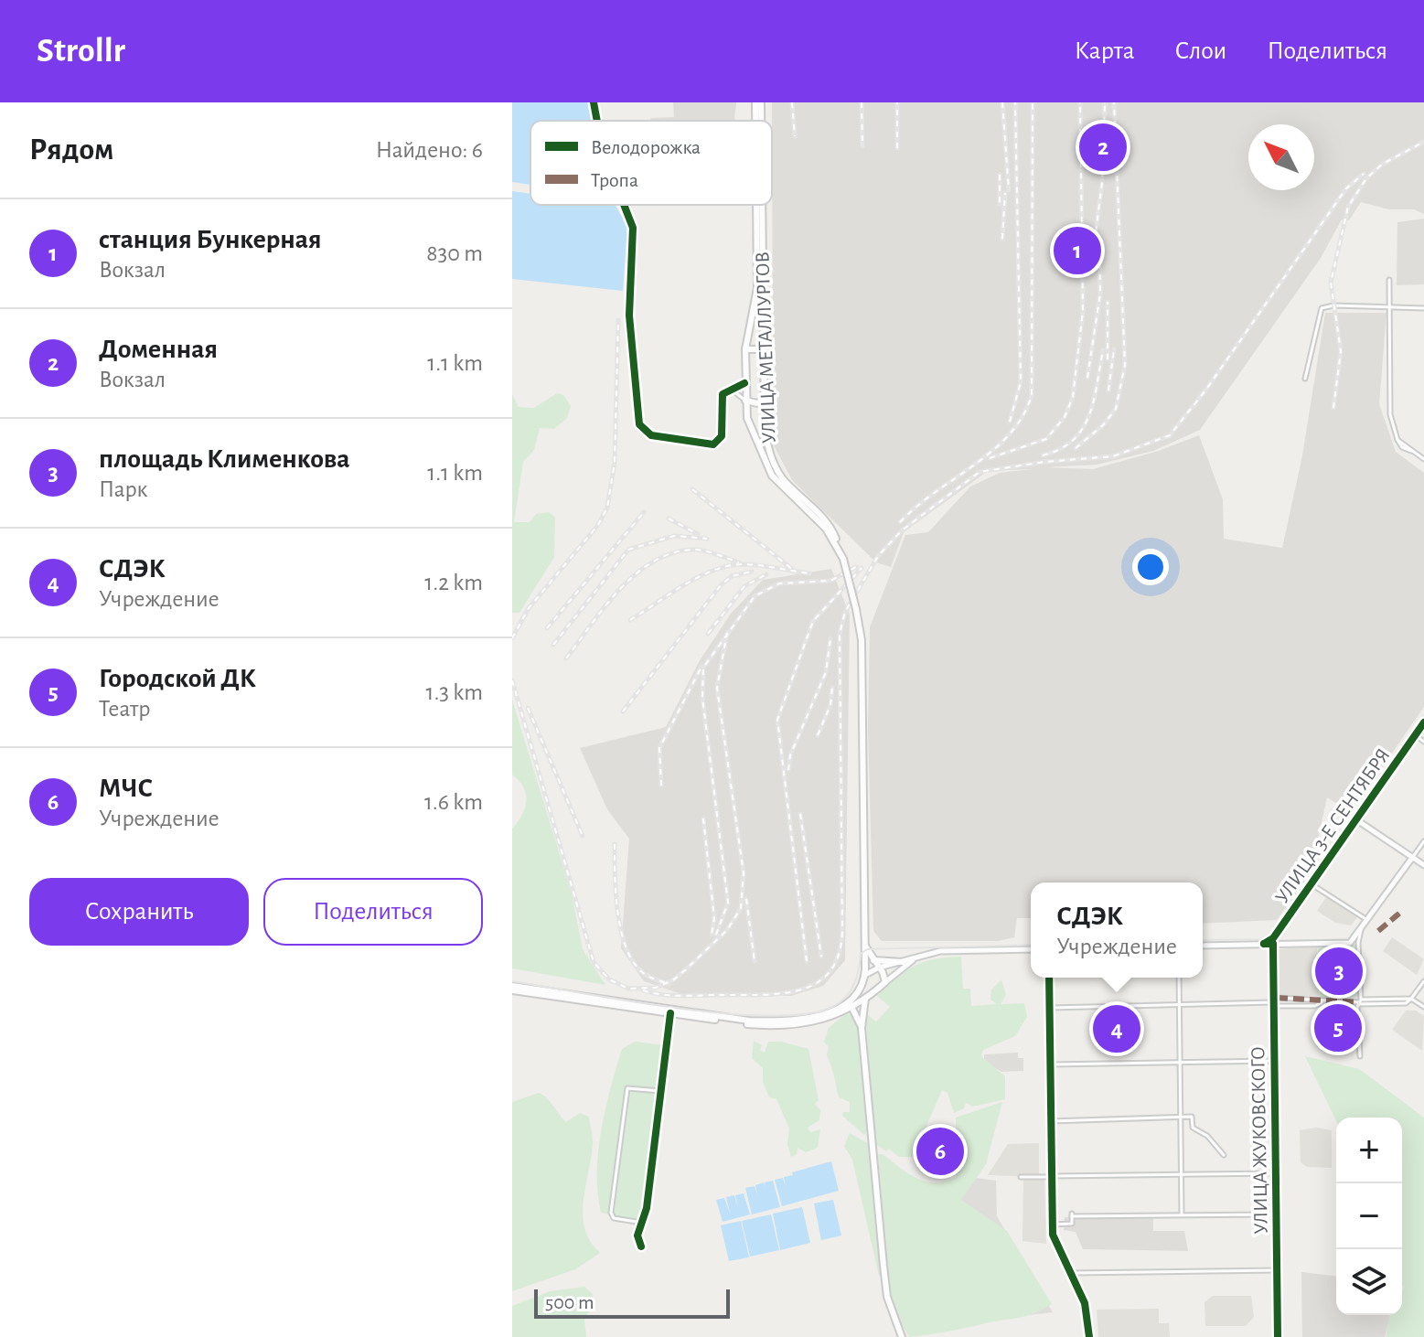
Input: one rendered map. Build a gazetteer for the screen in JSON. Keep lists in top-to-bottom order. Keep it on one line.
{"streets":{"main road":["УЛИЦА МЕТАЛЛУРГОВ"],"street":["УЛИЦА 3-Е СЕНТЯБРЯ","УЛИЦА ЖУКОВСКОГО"]},"crossings":[["УЛИЦА 3-Е СЕНТЯБРЯ","УЛИЦА ЖУКОВСКОГО"]],"legend":["Велодорожка","Тропа"],"scale_bar":"500 m","north":"top left","page":{"header":"Strollr","nav":["Карта","Слои","Поделиться"],"heading":["Рядом","Найдено: 6"],"pins":["2","1","3","5","4","6"],"list":[{"mark":"1","name":"станция Бункерная","note":"Вокзал","value":"830 m"},{"mark":"2","name":"Доменная","note":"Вокзал","value":"1.1 km"},{"mark":"3","name":"площадь Клименкова","note":"Парк","value":"1.1 km"},{"mark":"4","name":"СДЭК","note":"Учреждение","value":"1.2 km"},{"mark":"5","name":"Городской ДК","note":"Театр","value":"1.3 km"},{"mark":"6","name":"МЧС","note":"Учреждение","value":"1.6 km"}],"buttons":["Сохранить","Поделиться"],"popup":["СДЭК","Учреждение"],"map_buttons":["+","−"],"scale":"500 m"}}
